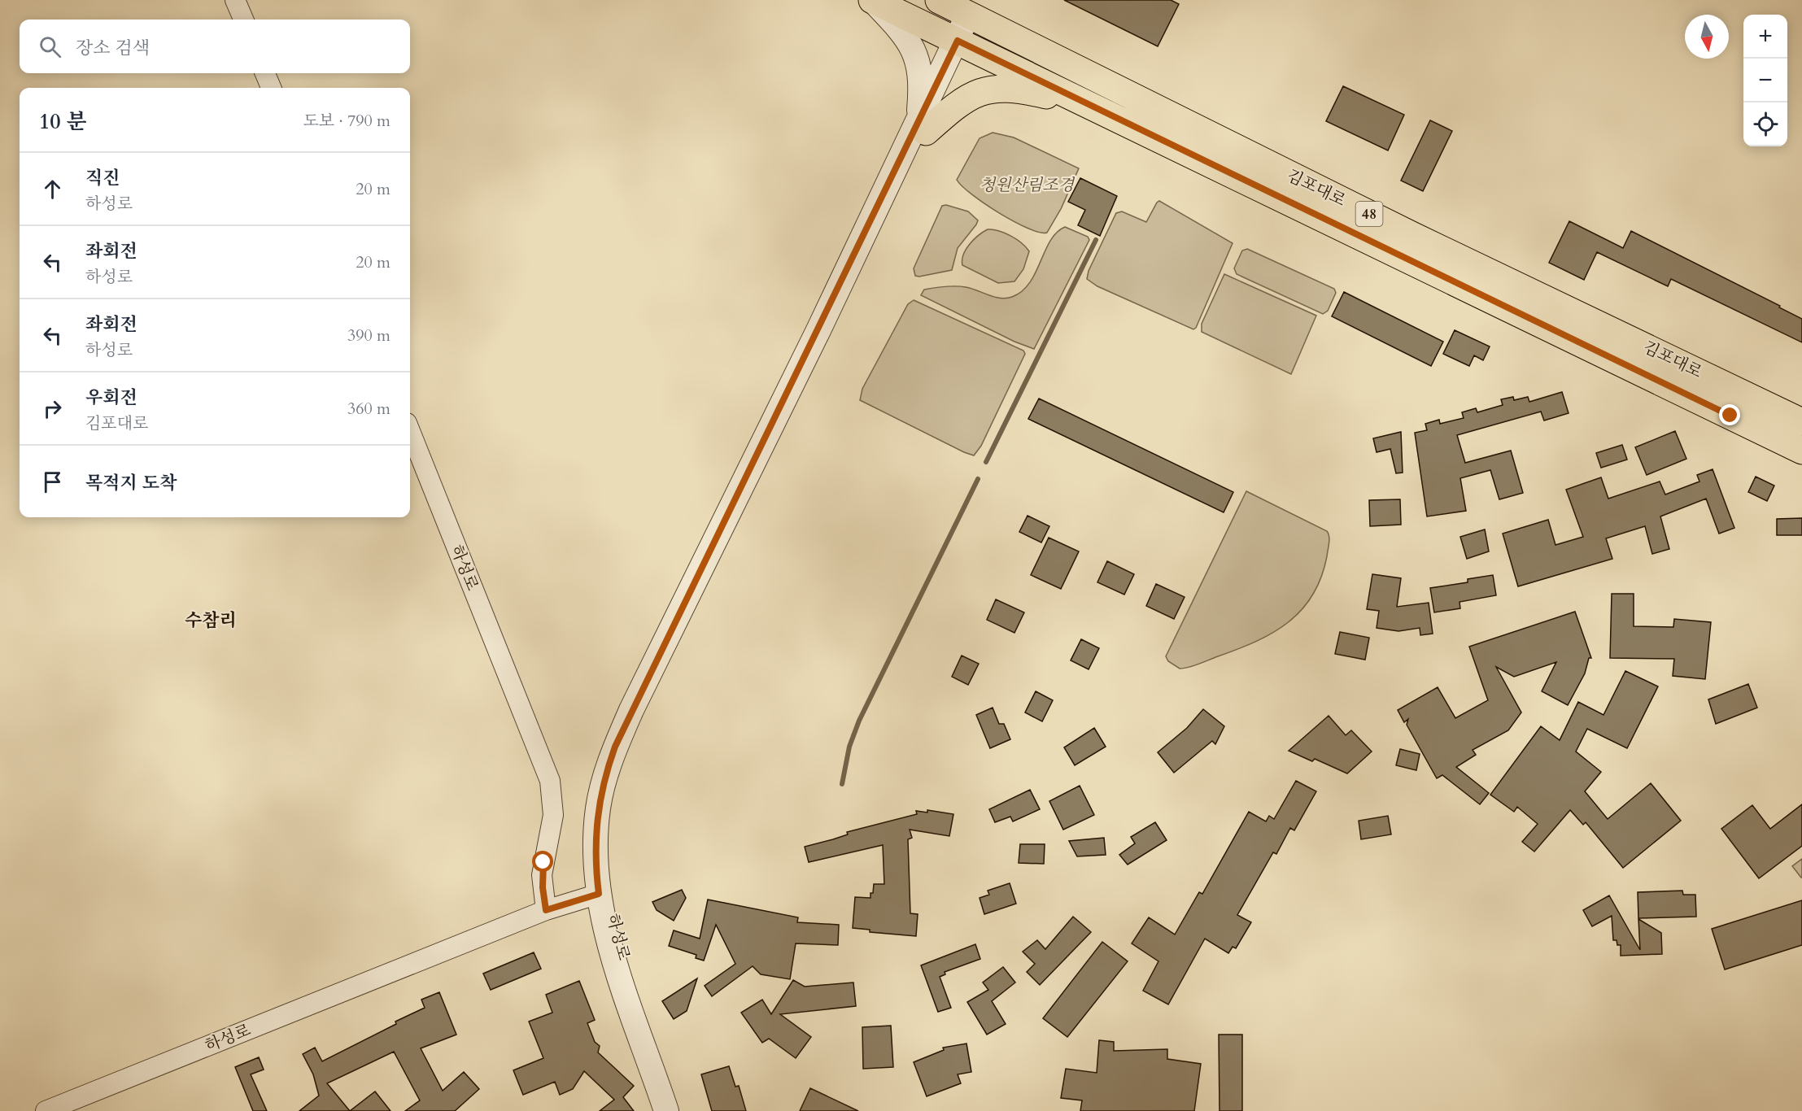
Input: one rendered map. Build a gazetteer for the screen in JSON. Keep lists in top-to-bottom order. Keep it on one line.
{"streets":{"main road":["김포대로","48"],"street":["하성로"]},"crossings":[["김포대로","하성로"]],"districts":["수참리"],"parks":["청원산림조경"],"north":"bottom","page":{"map_buttons":["+","−"],"search":"장소 검색","heading":["10 분","도보 · 790 m"],"list":[["직진","하성로","20 m"],["좌회전","하성로","20 m"],["좌회전","하성로","390 m"],["우회전","김포대로","360 m"],"목적지 도착"]}}
